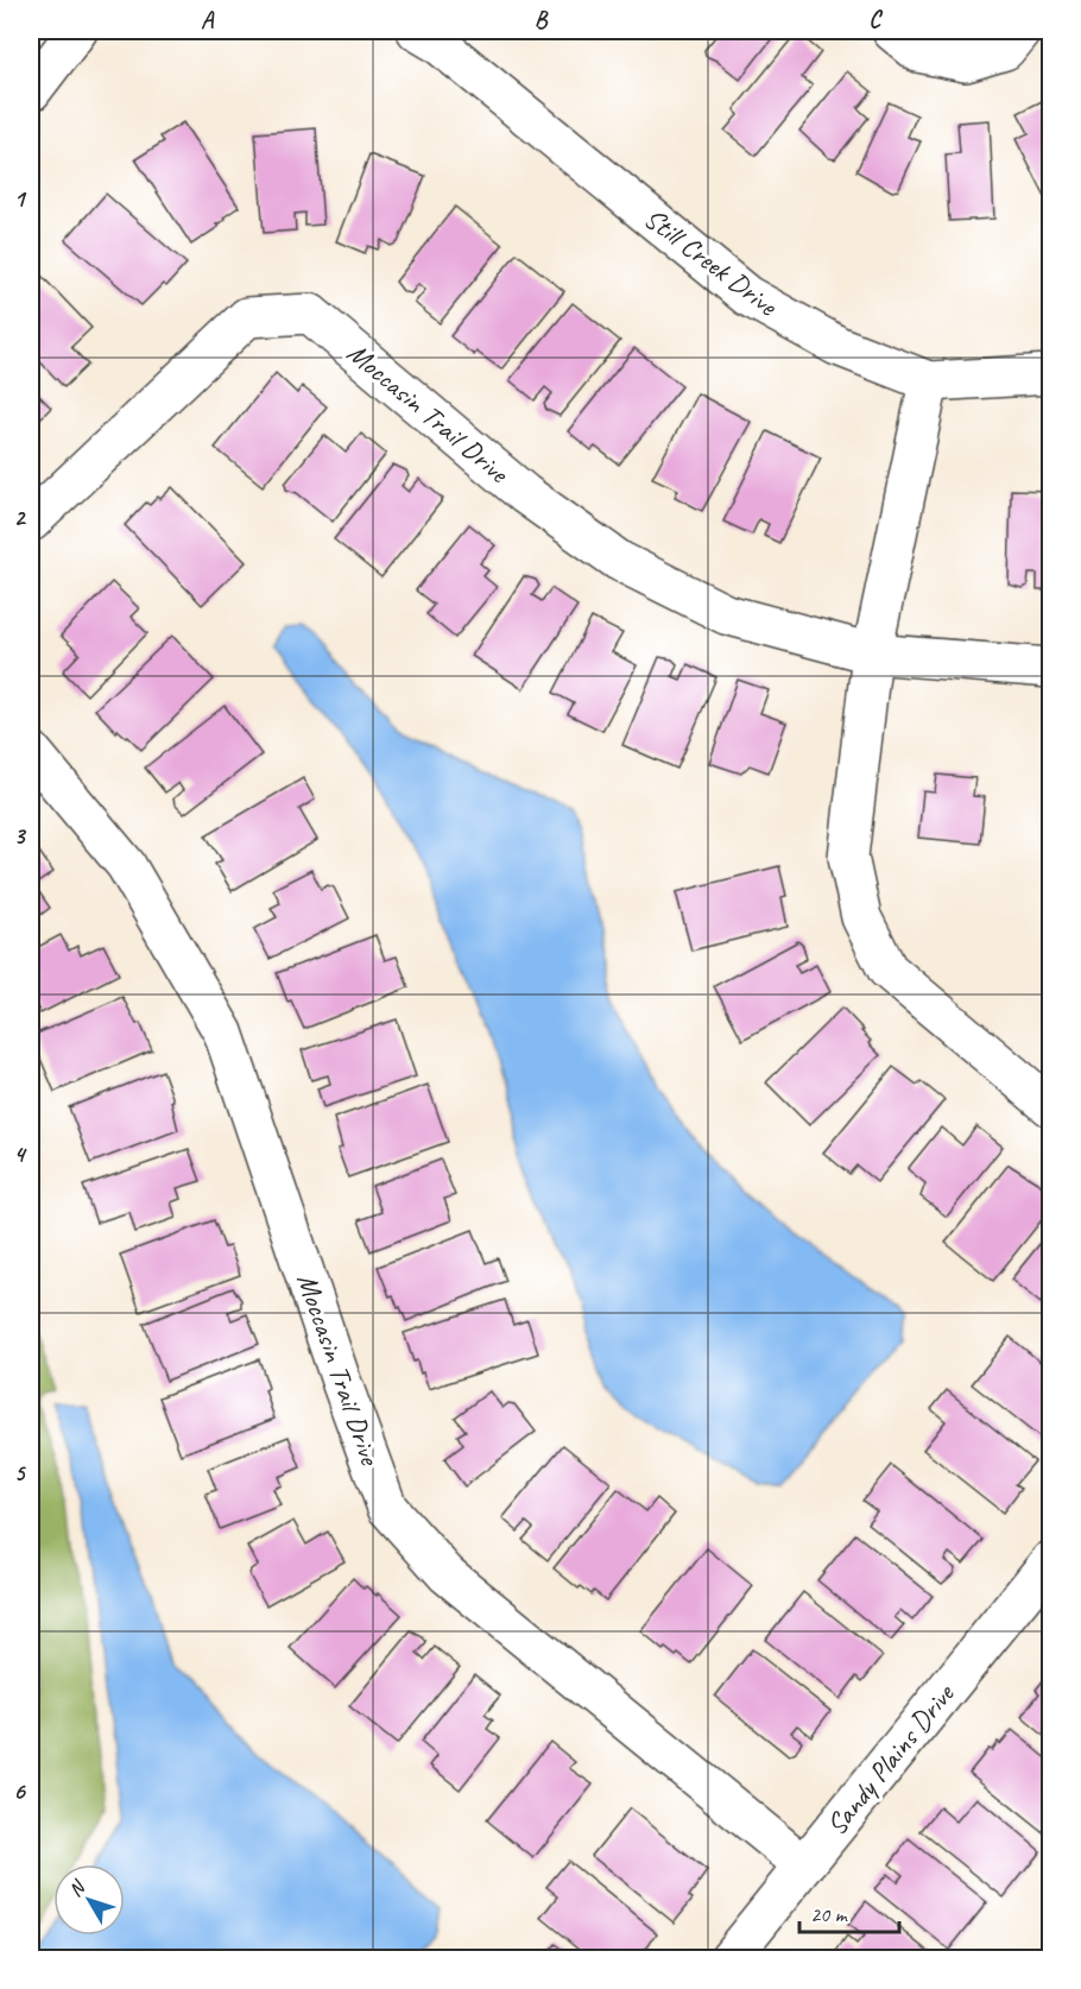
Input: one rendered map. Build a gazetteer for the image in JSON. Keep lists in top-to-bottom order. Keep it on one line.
{"streets":{"street":["Still Creek Drive","Moccasin Trail Drive","Sandy Plains Drive"]},"crossings":[["Moccasin Trail Drive","Sandy Plains Drive"]],"scale_bar":"20 m","north":"top left","grid":{"columns":["A","B","C"],"rows":["1","2","3","4","5","6"]}}
